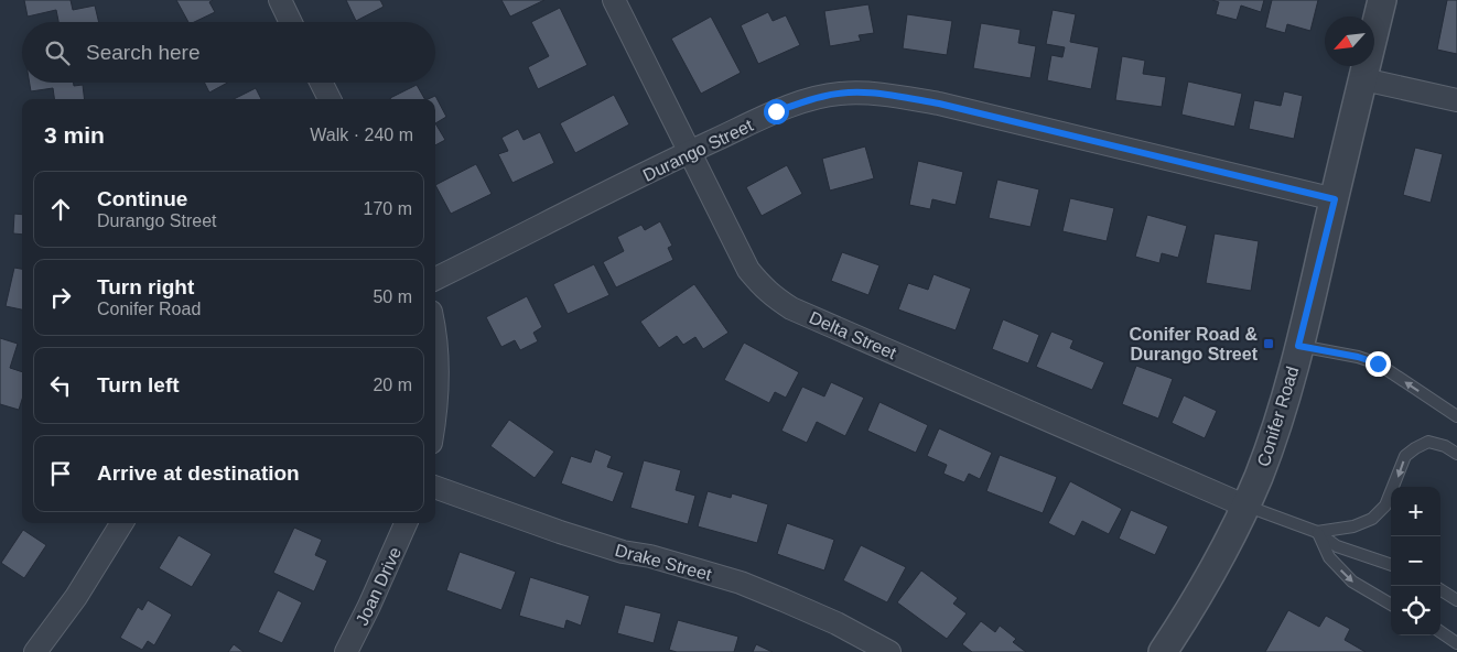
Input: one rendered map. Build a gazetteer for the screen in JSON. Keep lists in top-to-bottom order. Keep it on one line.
{"streets":{"street":["Durango Street","Delta Street","Conifer Road","Drake Street","Joan Drive"]},"crossings":[["Durango Street","Delta Street"],["Durango Street","Conifer Road"],["Delta Street","Conifer Road"]],"places":{"transit":["Conifer Road & Durango Street"]},"north":"bottom left","page":{"search":"Search here","heading":["3 min","Walk · 240 m"],"list":[["Continue","Durango Street","170 m"],["Turn right","Conifer Road","50 m"],["Turn left","20 m"],"Arrive at destination"],"map_buttons":["+","−"]}}
